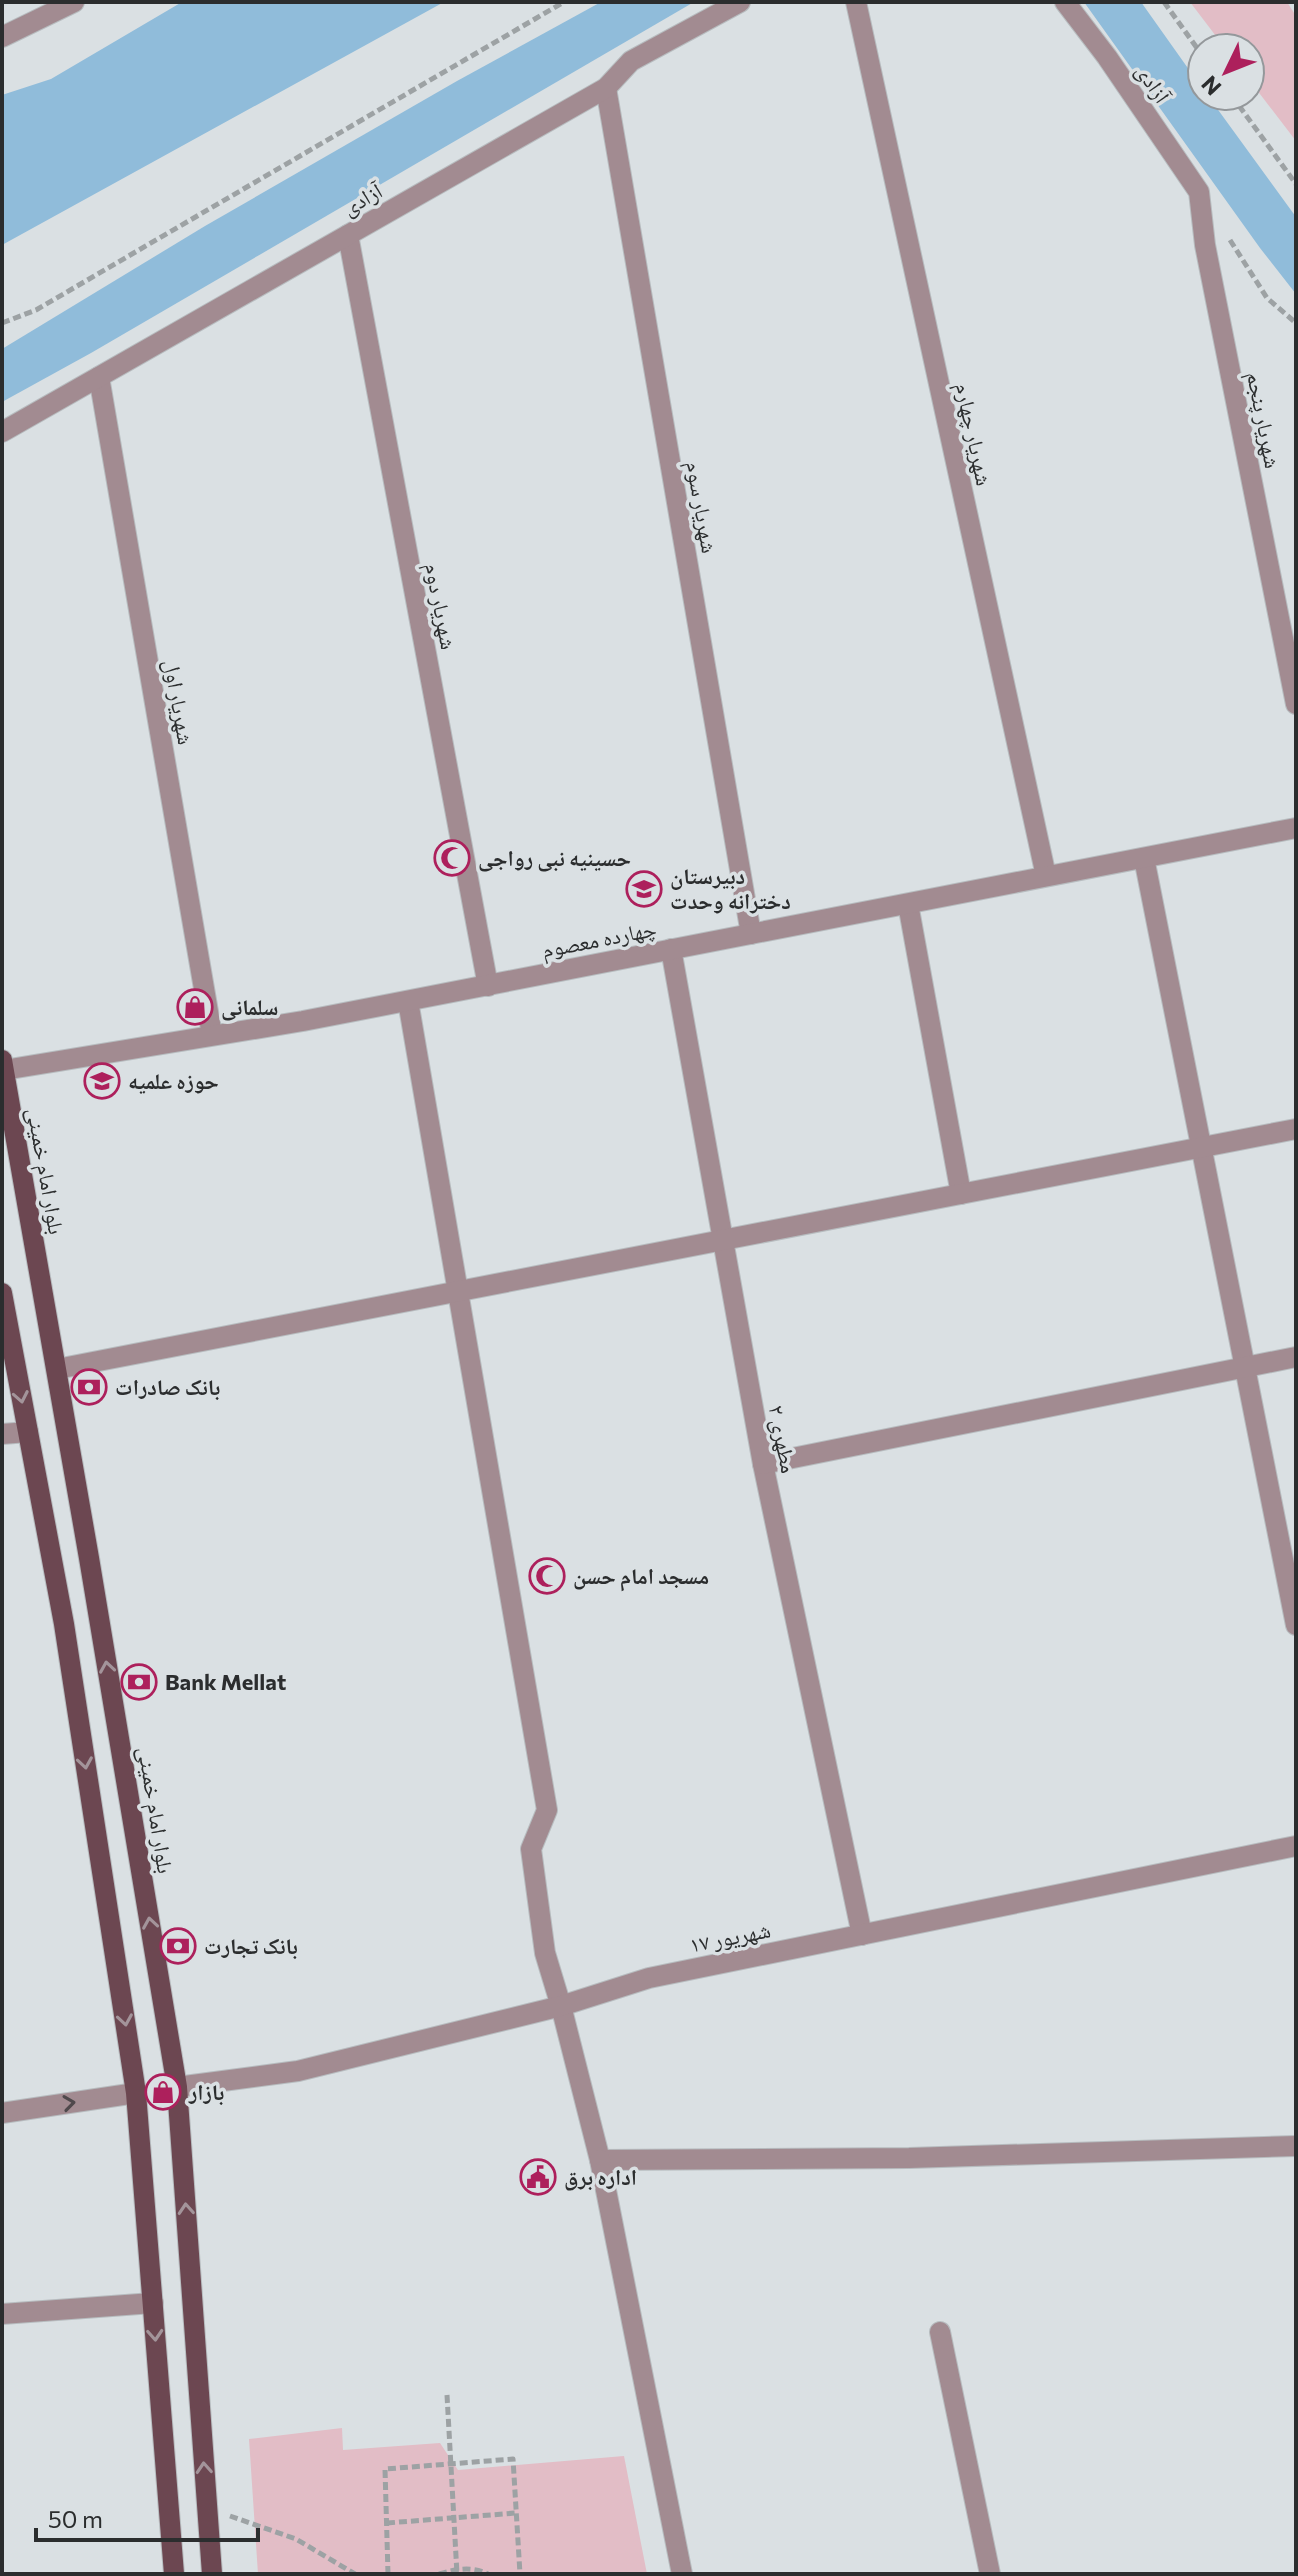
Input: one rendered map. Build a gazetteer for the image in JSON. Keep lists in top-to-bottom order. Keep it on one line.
{"streets":{"main road":["بلوار امام خمینی"],"street":["آزادی","شهریار پنجم","شهریار چهارم","شهریار سوم","شهریار دوم","شهریار اول","چهارده معصوم","مطهری ۲","۱۷ شهریور"]},"crossings":[["آزادی","شهریار پنجم"],["آزادی","شهریار سوم"],["آزادی","شهریار دوم"],["آزادی","شهریار اول"],["شهریار چهارم","چهارده معصوم"],["شهریار سوم","چهارده معصوم"],["شهریار دوم","چهارده معصوم"],["شهریار اول","چهارده معصوم"],["چهارده معصوم","بلوار امام خمینی"],["چهارده معصوم","مطهری ۲"],["بلوار امام خمینی","۱۷ شهریور"],["مطهری ۲","۱۷ شهریور"]],"places":{"mosque":["حسینیه نبی رواجی","مسجد امام حسن"],"school or university":["دبیرستان دخترانه وحدت","حوزه علمیه"],"shop":["سلمانی","بازار"],"bank":["بانک صادرات","Bank Mellat","بانک تجارت"],"public building":["اداره برق"]},"scale_bar":"50 m","north":"bottom left"}
